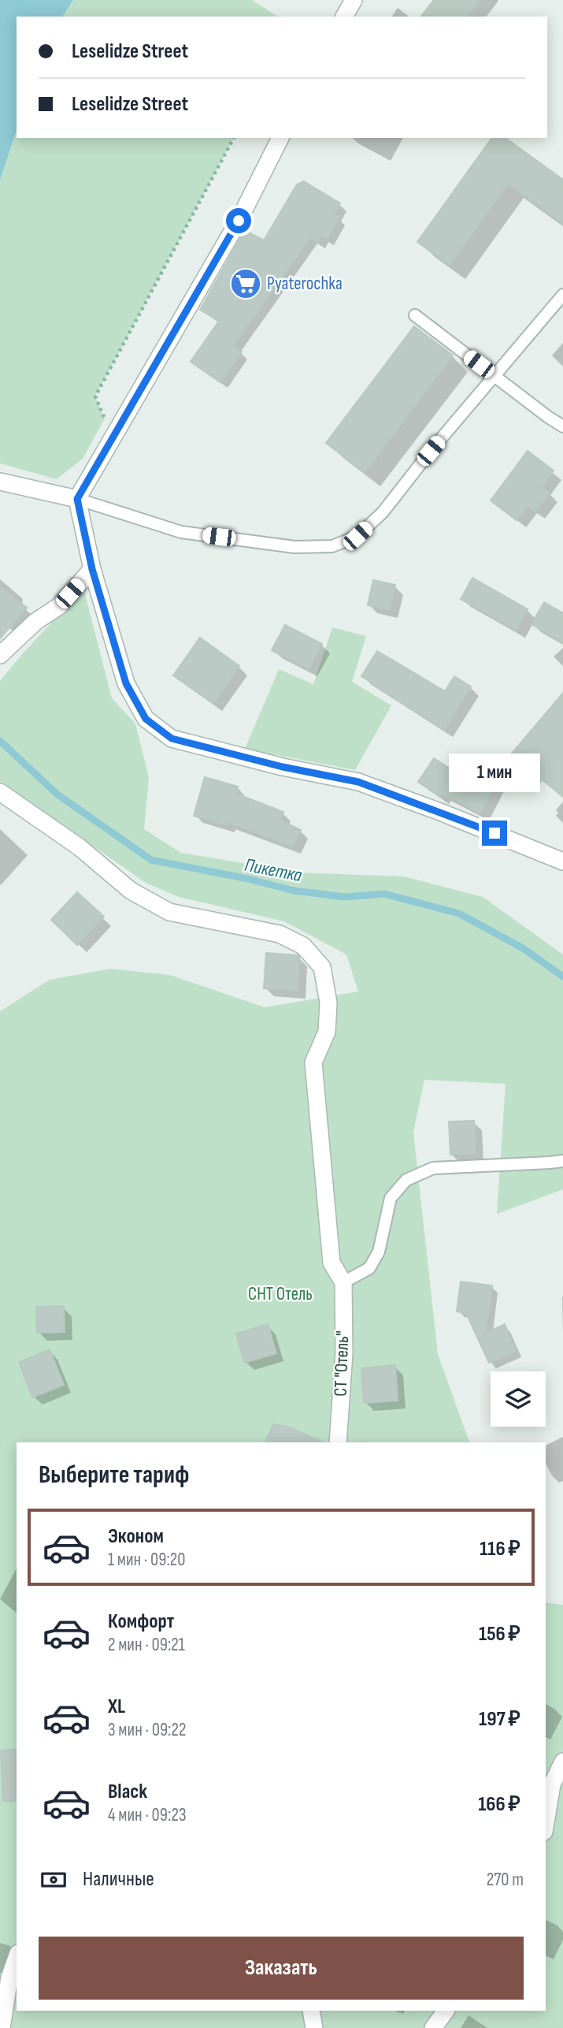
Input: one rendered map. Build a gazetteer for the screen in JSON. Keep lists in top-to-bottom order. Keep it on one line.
{"streets":{"street":["СТ \"Отель\""]},"water":["Пикетка"],"parks":["СНТ Отель"],"places":{"supermarket":["Pyaterochka"]},"page":{"banner":["Leselidze Street","Leselidze Street"],"bubble":"1 мин","heading":"Выберите тариф","list":[{"name":"Эконом","note":"1 мин · 09:20","value":"116 ₽"},{"name":"Комфорт","note":"2 мин · 09:21","value":"156 ₽"},{"name":"XL","note":"3 мин · 09:22","value":"197 ₽"},{"name":"Black","note":"4 мин · 09:23","value":"166 ₽"}],"pay":["Наличные","270 m"],"buttons":"Заказать"}}
